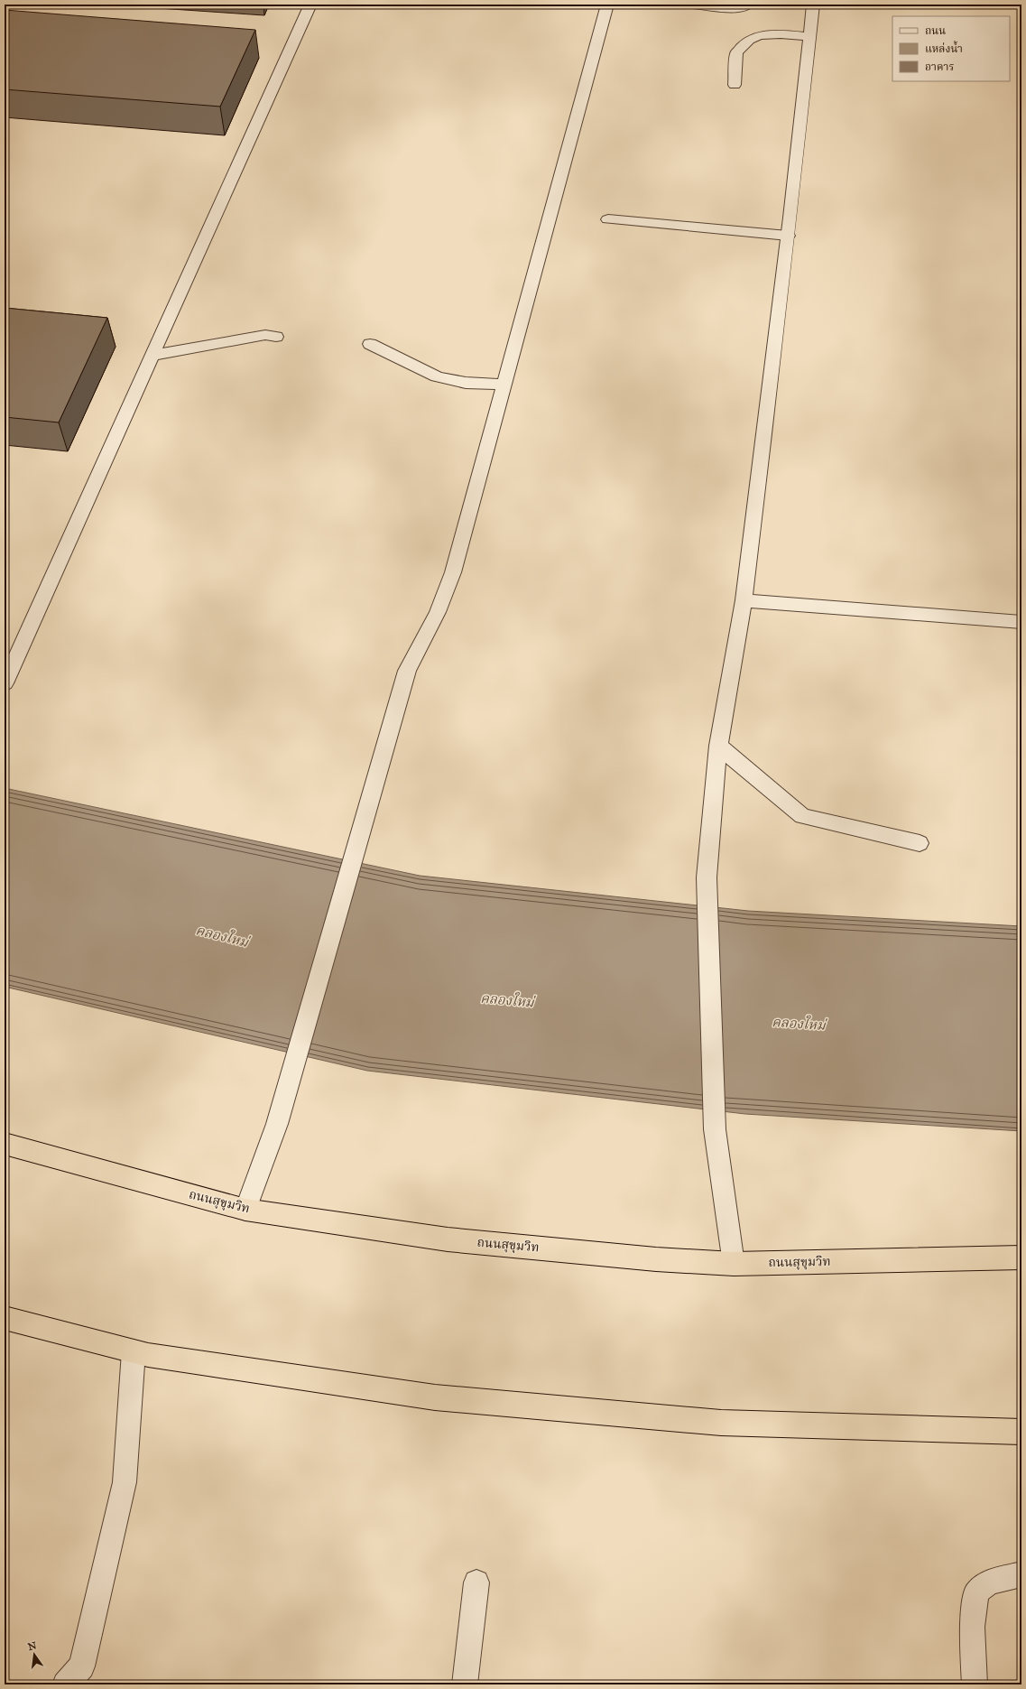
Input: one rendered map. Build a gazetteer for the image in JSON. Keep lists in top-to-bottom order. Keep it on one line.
{"streets":{"highway":["ถนนสุขุมวิท"]},"water":["คลองใหม่"],"legend":["ถนน","แหล่งน้ำ","อาคาร"],"north":"top"}
